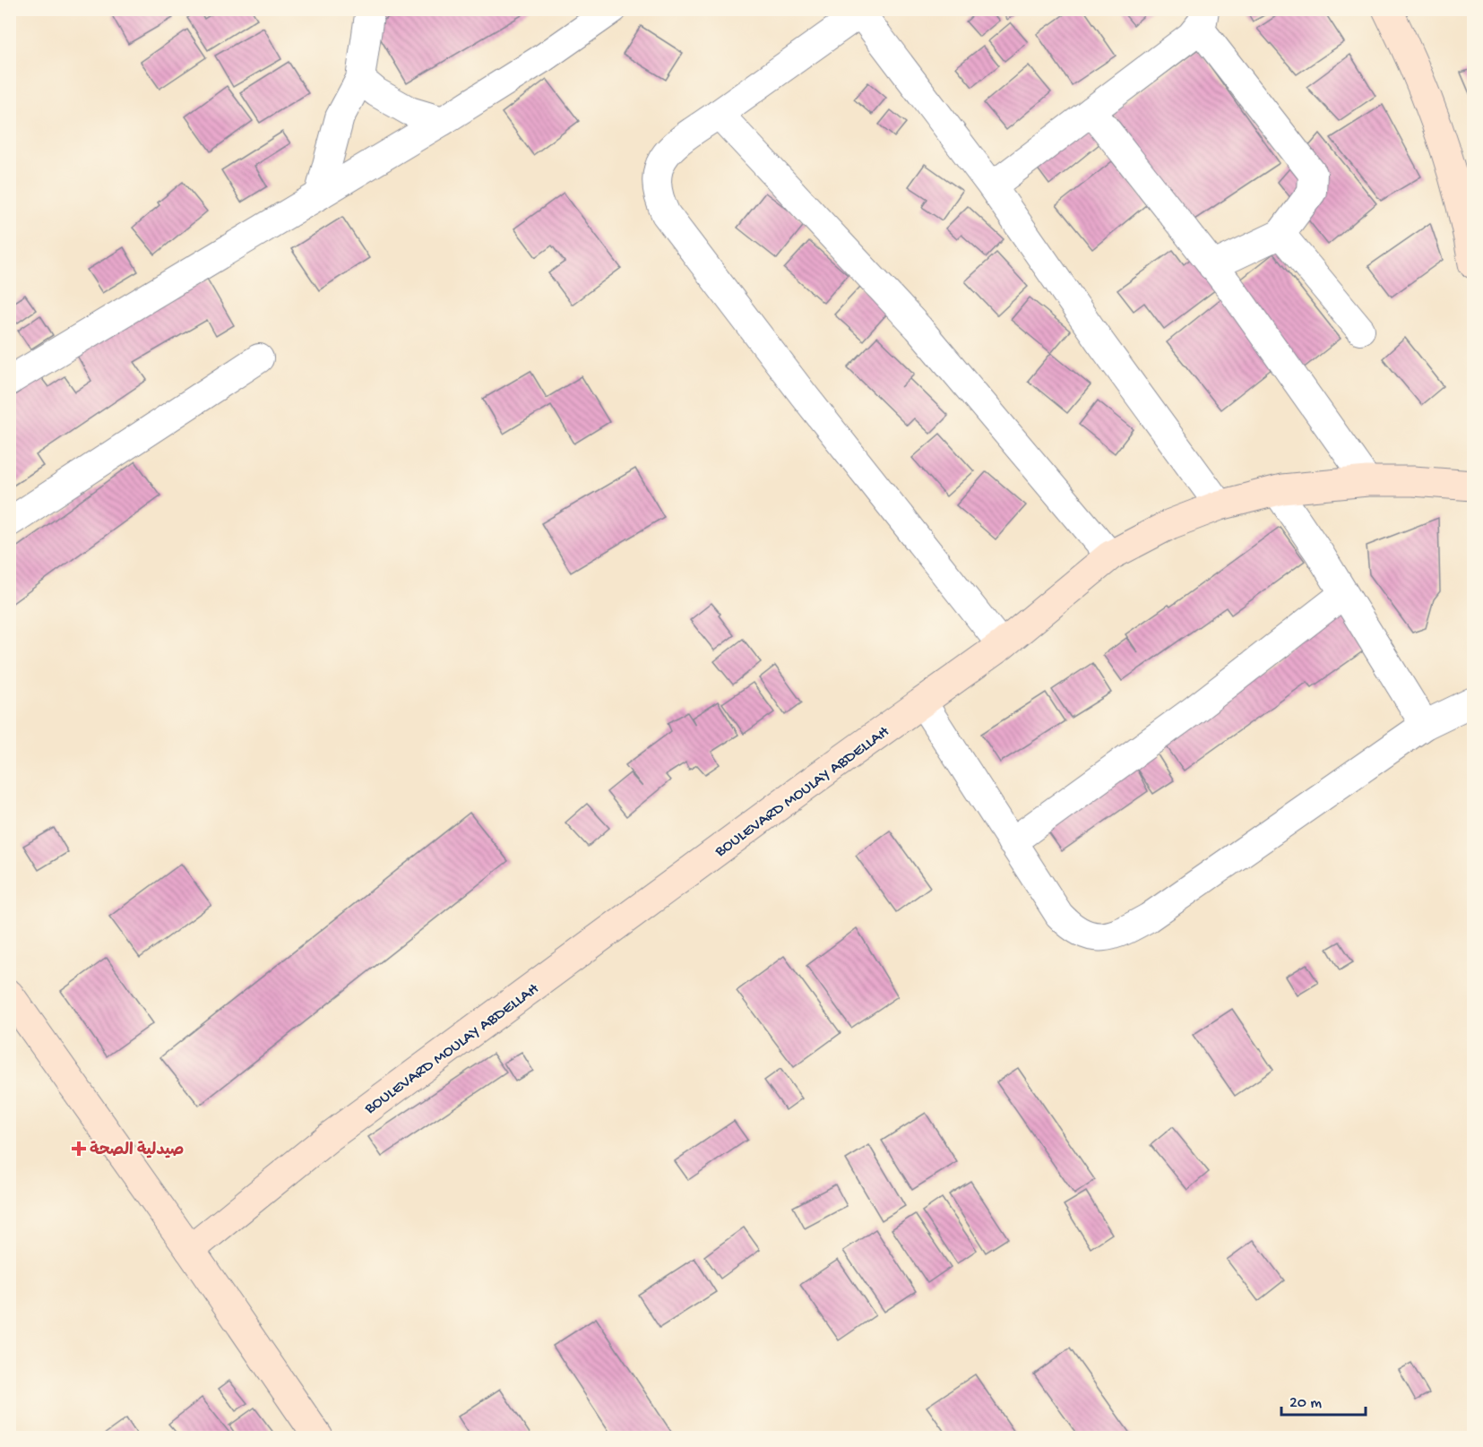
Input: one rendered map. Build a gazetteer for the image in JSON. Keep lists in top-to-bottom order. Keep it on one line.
{"streets":{"main road":["BOULEVARD MOULAY ABDELLAH"]},"places":{"health":["صيدلية الصحة"]},"scale_bar":"20 m"}
